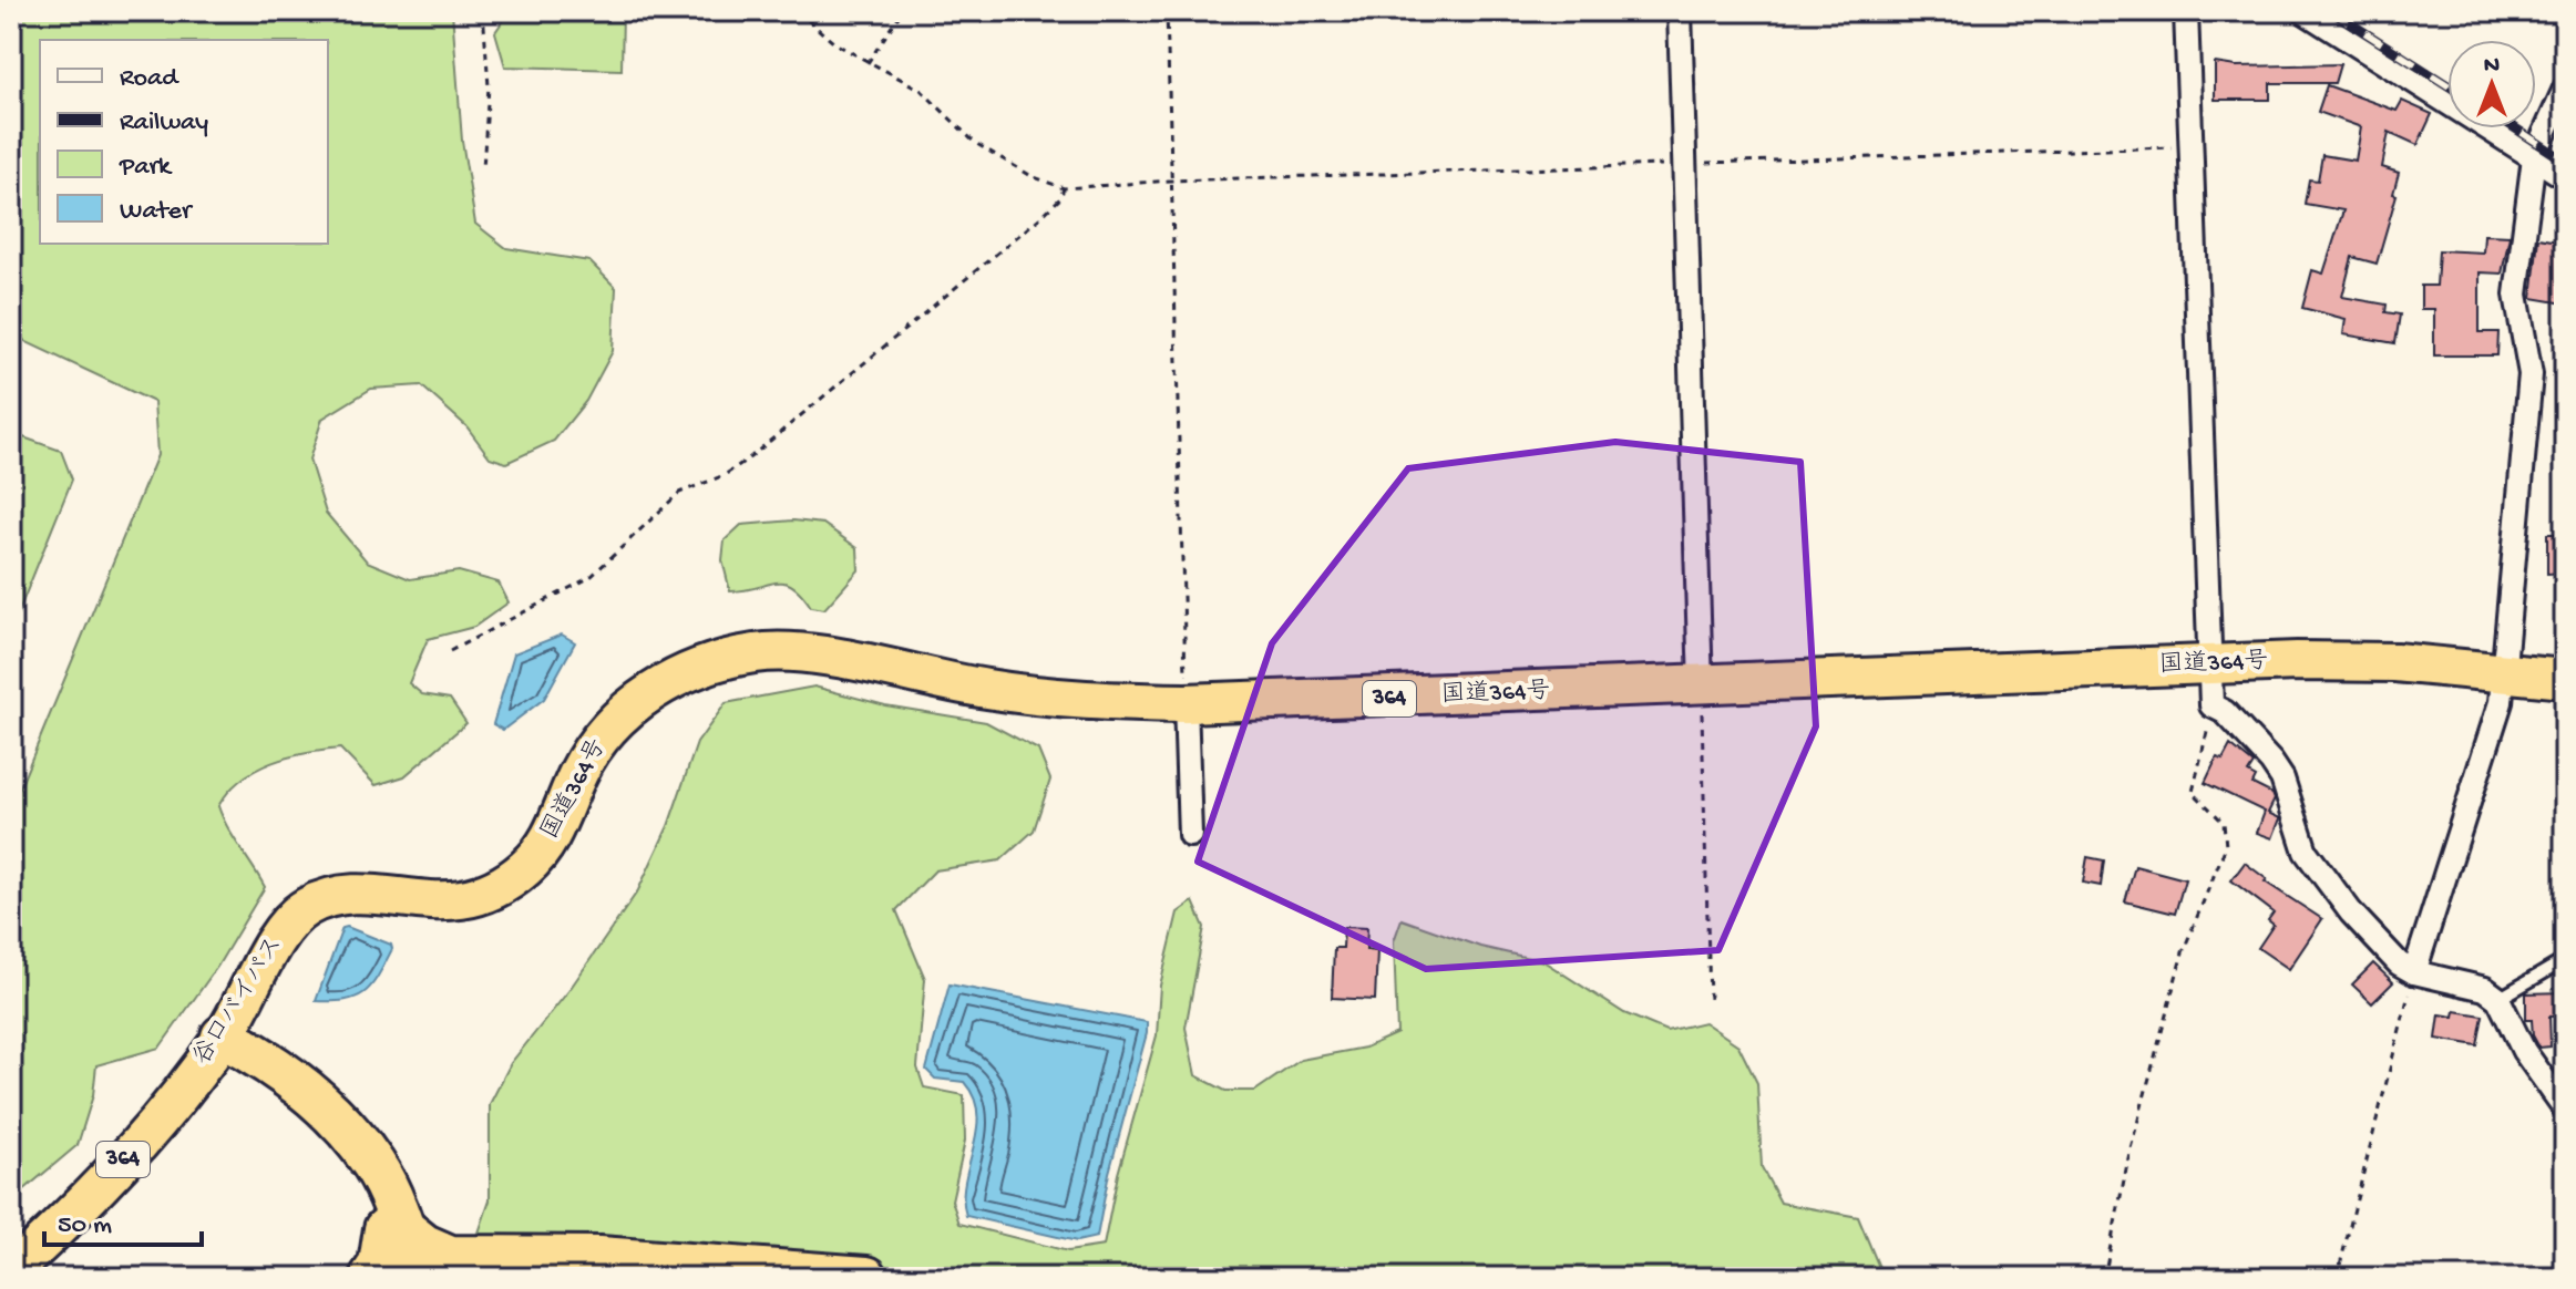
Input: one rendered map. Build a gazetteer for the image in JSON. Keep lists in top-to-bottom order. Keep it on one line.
{"streets":{"highway":["国道364号","364","谷口バイパス"]},"crossings":[["国道364号","谷口バイパス"]],"legend":["Road","Railway","Park","Water"],"scale_bar":"50 m","north":"top"}
